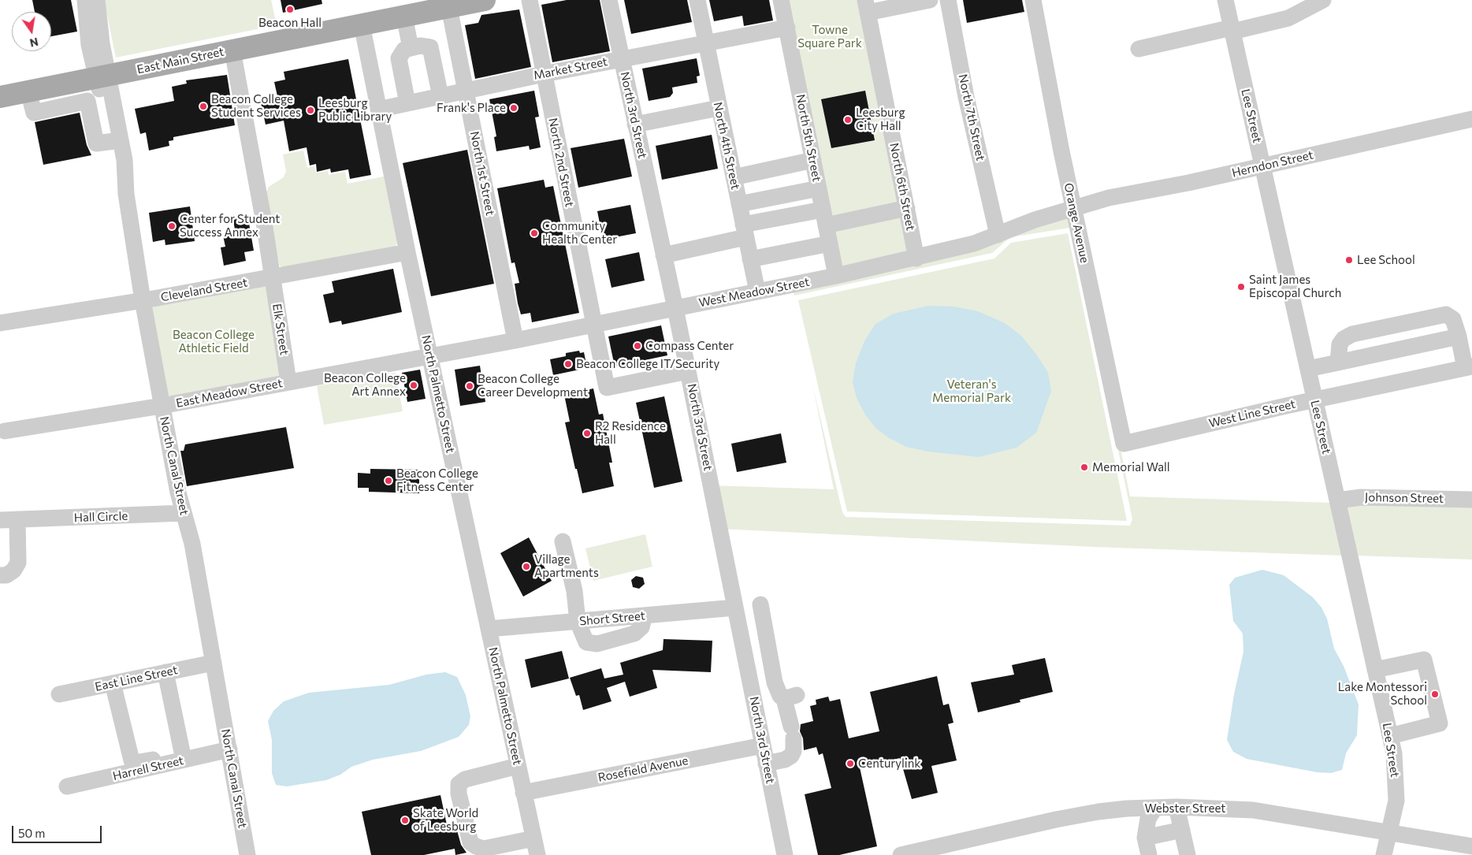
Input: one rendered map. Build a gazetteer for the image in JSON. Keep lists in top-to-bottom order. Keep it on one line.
{"streets":{"main road":["East Main Street"],"street":["Market Street","North 3rd Street","Lee Street","North 7th Street","North 5th Street","North 4th Street","North 2nd Street","Herndon Street","North 1st Street","North 6th Street","Orange Avenue","Cleveland Street","West Meadow Street","Elk Street","East Meadow Street","North Palmetto Street","West Line Street","North Canal Street","Johnson Street","Hall Circle","Short Street","East Line Street","Harrell Street","Rosefield Avenue","Webster Street"]},"crossings":[["East Main Street","North 1st Street"],["East Main Street","Elk Street"],["East Main Street","North Palmetto Street"],["Market Street","North 3rd Street"],["Market Street","North 5th Street"],["Market Street","North 4th Street"],["Market Street","North 2nd Street"],["Market Street","North 1st Street"],["Market Street","North Palmetto Street"],["North 3rd Street","North 2nd Street"],["North 3rd Street","West Meadow Street"],["North 3rd Street","Short Street"],["North 3rd Street","Rosefield Avenue"],["Lee Street","Herndon Street"],["Lee Street","West Line Street"],["Lee Street","Johnson Street"],["Lee Street","Webster Street"],["North 7th Street","West Meadow Street"],["North 5th Street","West Meadow Street"],["North 4th Street","West Meadow Street"],["North 2nd Street","West Meadow Street"],["Herndon Street","Orange Avenue"],["Herndon Street","West Meadow Street"],["North 1st Street","West Meadow Street"],["North 6th Street","West Meadow Street"],["Orange Avenue","West Meadow Street"],["Orange Avenue","West Line Street"],["Cleveland Street","Elk Street"],["Cleveland Street","North Palmetto Street"],["Cleveland Street","North Canal Street"],["West Meadow Street","East Meadow Street"],["West Meadow Street","North Palmetto Street"],["Elk Street","East Meadow Street"],["East Meadow Street","North Palmetto Street"],["East Meadow Street","North Canal Street"],["North Palmetto Street","Short Street"],["North Palmetto Street","Rosefield Avenue"],["North Canal Street","Hall Circle"],["North Canal Street","East Line Street"],["North Canal Street","Harrell Street"]],"parks":["Towne Square Park","Beacon College Athletic Field","Veteran's Memorial Park"],"places":["Beacon Hall","Beacon College Student Services","Frank's Place","Leesburg Public Library","Leesburg City Hall","Center for Student Success Annex","Community Health Center","Lee School","Saint James Episcopal Church","Compass Center","Beacon College IT/Security","Beacon College Art Annex","Beacon College Career Development","R2 Residence Hall","Memorial Wall","Beacon College Fitness Center","Village Apartments","Lake Montessori School","Centurylink","Skate World of Leesburg"],"scale_bar":"50 m","north":"bottom"}
